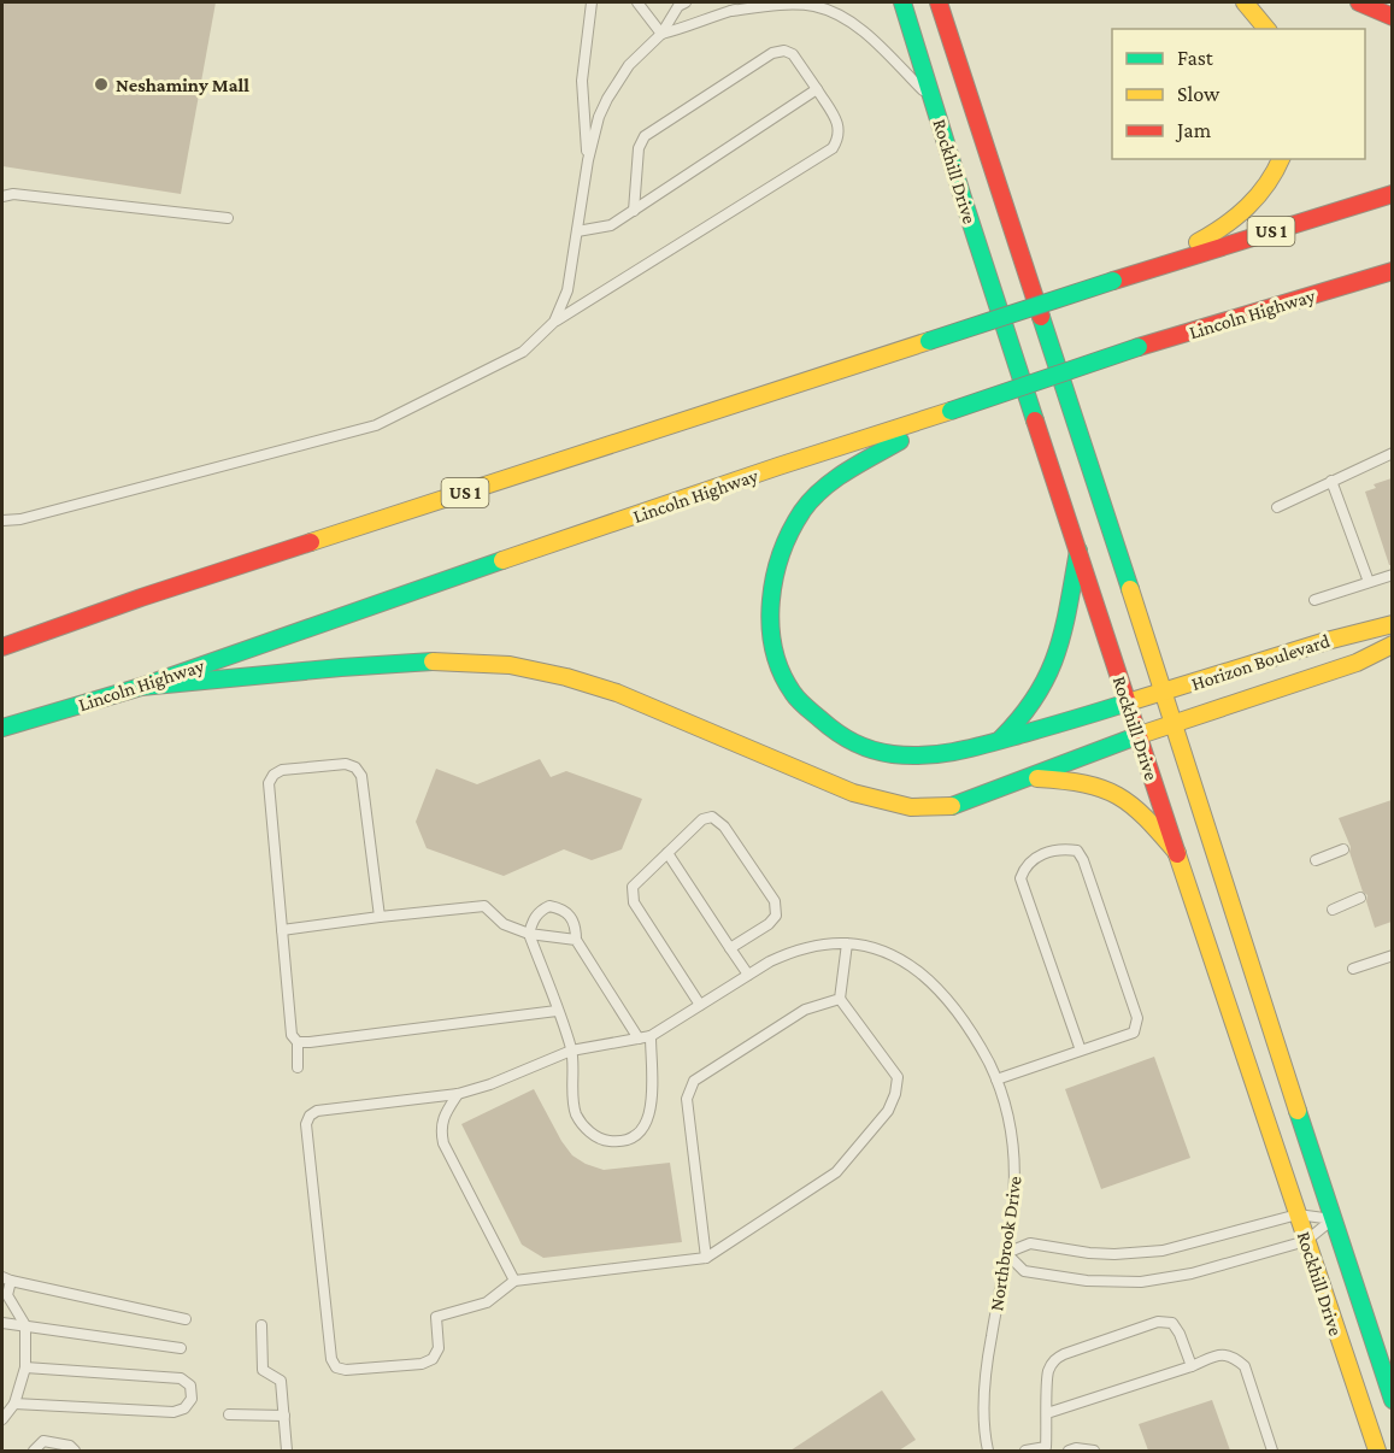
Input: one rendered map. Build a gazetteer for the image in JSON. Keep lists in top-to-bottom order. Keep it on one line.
{"streets":{"main road":["Rockhill Drive","US 1","Lincoln Highway","Horizon Boulevard"],"lane":["Northbrook Drive"]},"crossings":[["Rockhill Drive","Horizon Boulevard"],["Lincoln Highway","Horizon Boulevard"]],"places":["Neshaminy Mall"],"legend":["Fast","Slow","Jam"]}
